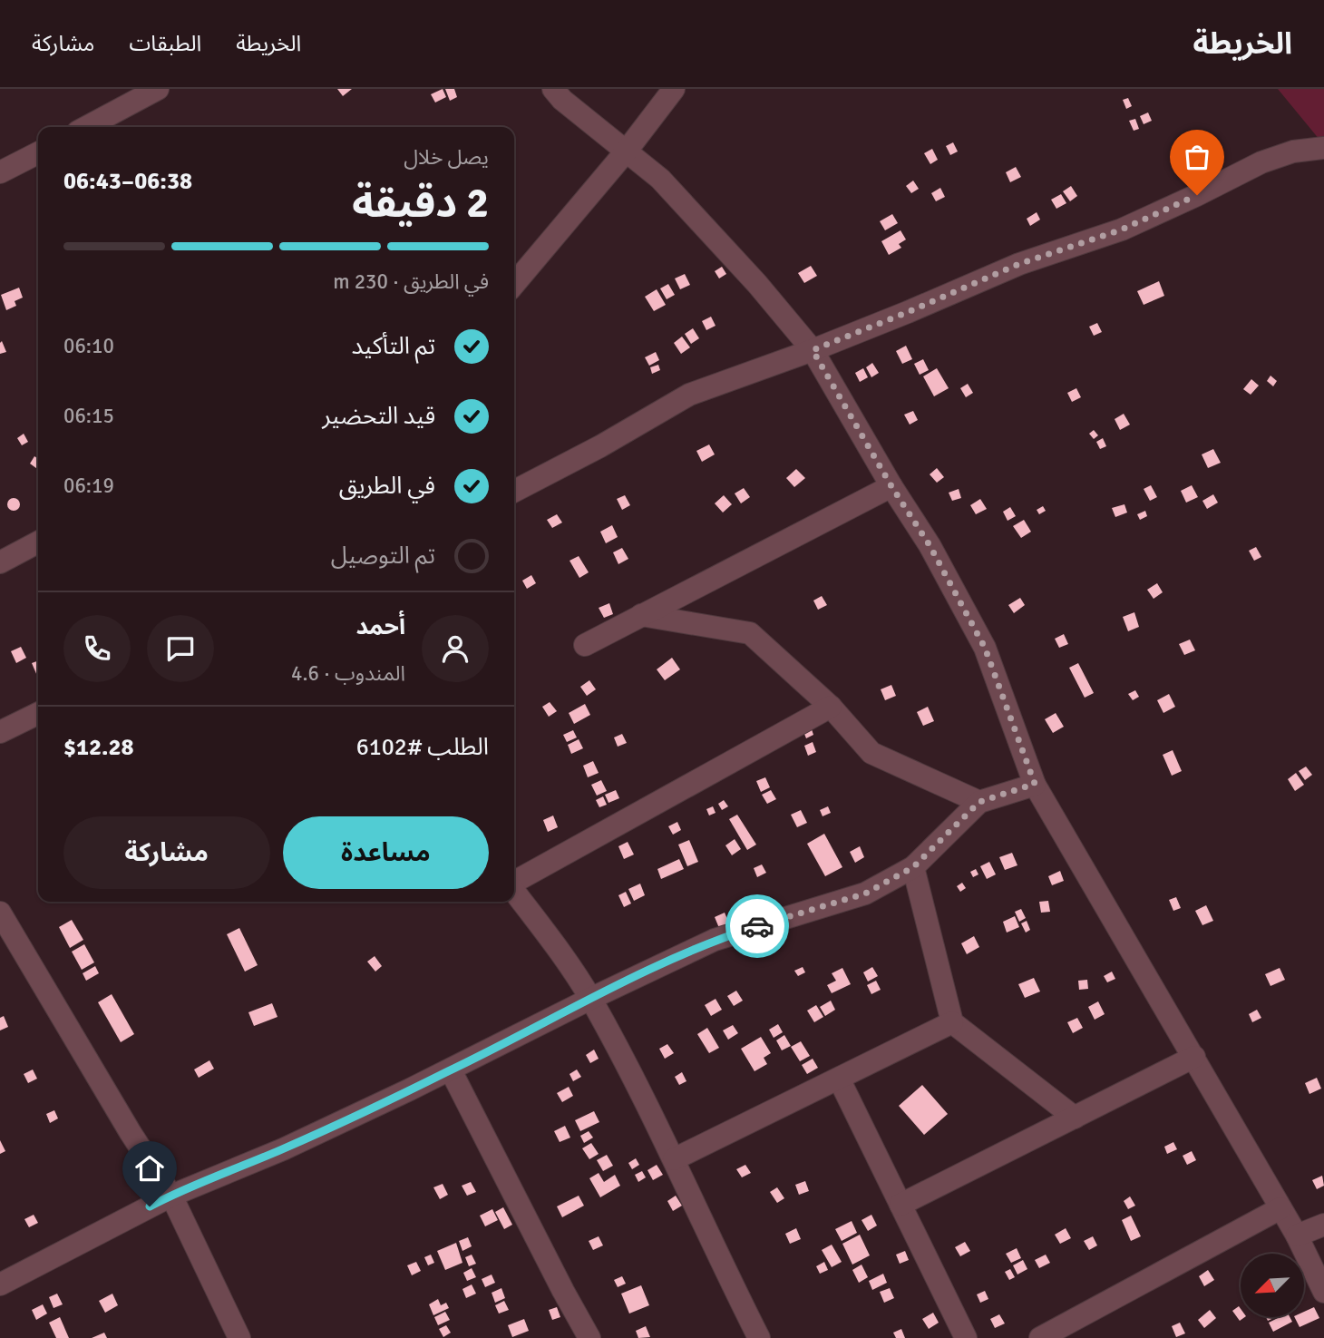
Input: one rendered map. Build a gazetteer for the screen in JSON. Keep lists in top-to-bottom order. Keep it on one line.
{"north":"bottom left","page":{"header":"الخريطة","nav":["الخريطة","الطبقات","مشاركة"],"heading":["2 دقيقة","يصل خلال","06:38–06:43"],"panel":["أحمد","المندوب · 4.6","الطلب #6102","$12.28"],"bar":"في الطريق · 230 m","list":[["تم التأكيد","06:10"],["قيد التحضير","06:15"],["في الطريق","06:19"],"تم التوصيل"],"buttons":["مساعدة","مشاركة"]}}
